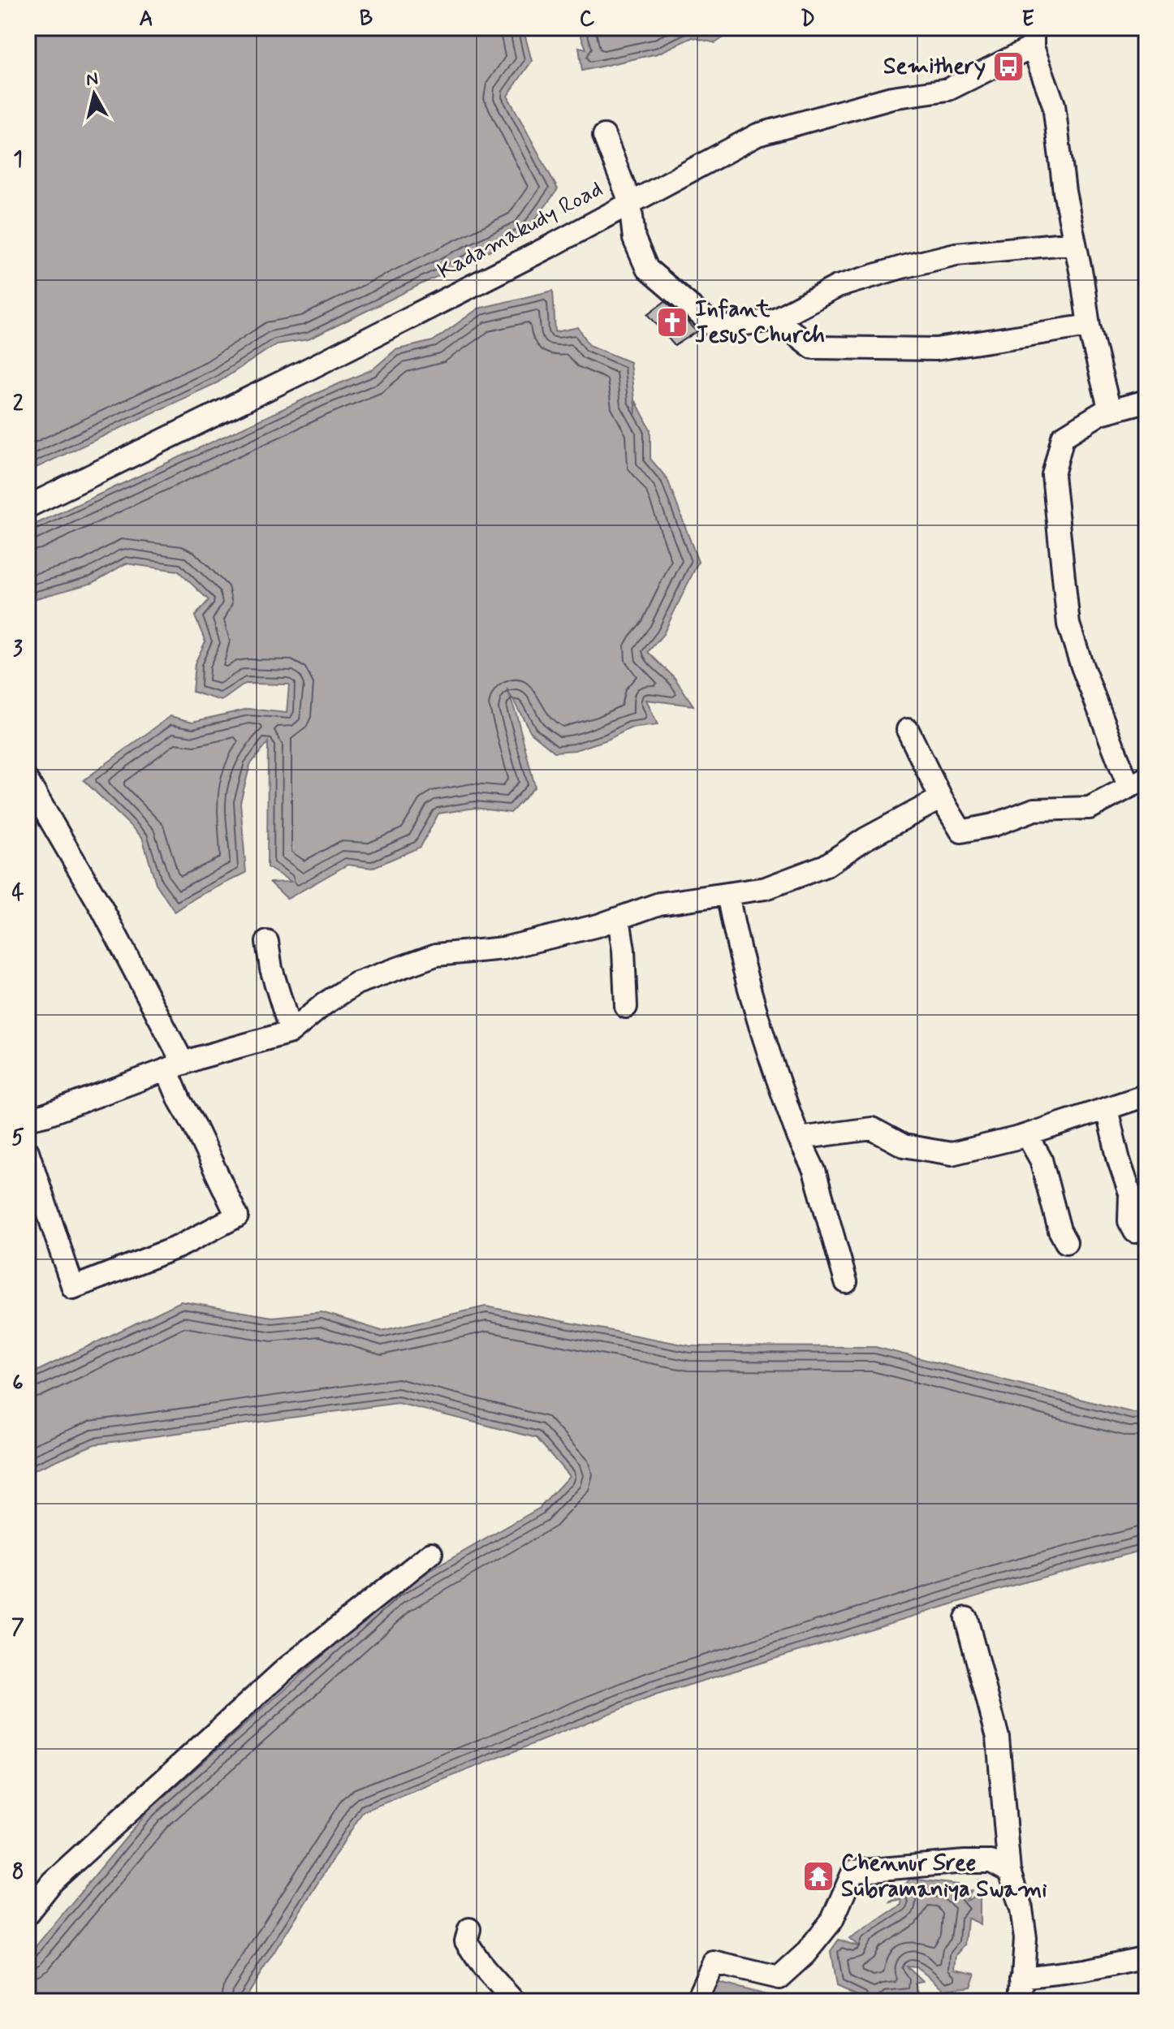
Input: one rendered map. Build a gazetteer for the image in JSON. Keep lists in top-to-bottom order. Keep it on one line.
{"streets":{"street":["Kadamakudy Road"]},"places":{"bus stop":["Semithery"],"church":["Infant Jesus Church"],"temple":["Chennur Sree Subramaniya Swami"]},"north":"top","grid":{"columns":["A","B","C","D","E"],"rows":["1","2","3","4","5","6","7","8"]}}
